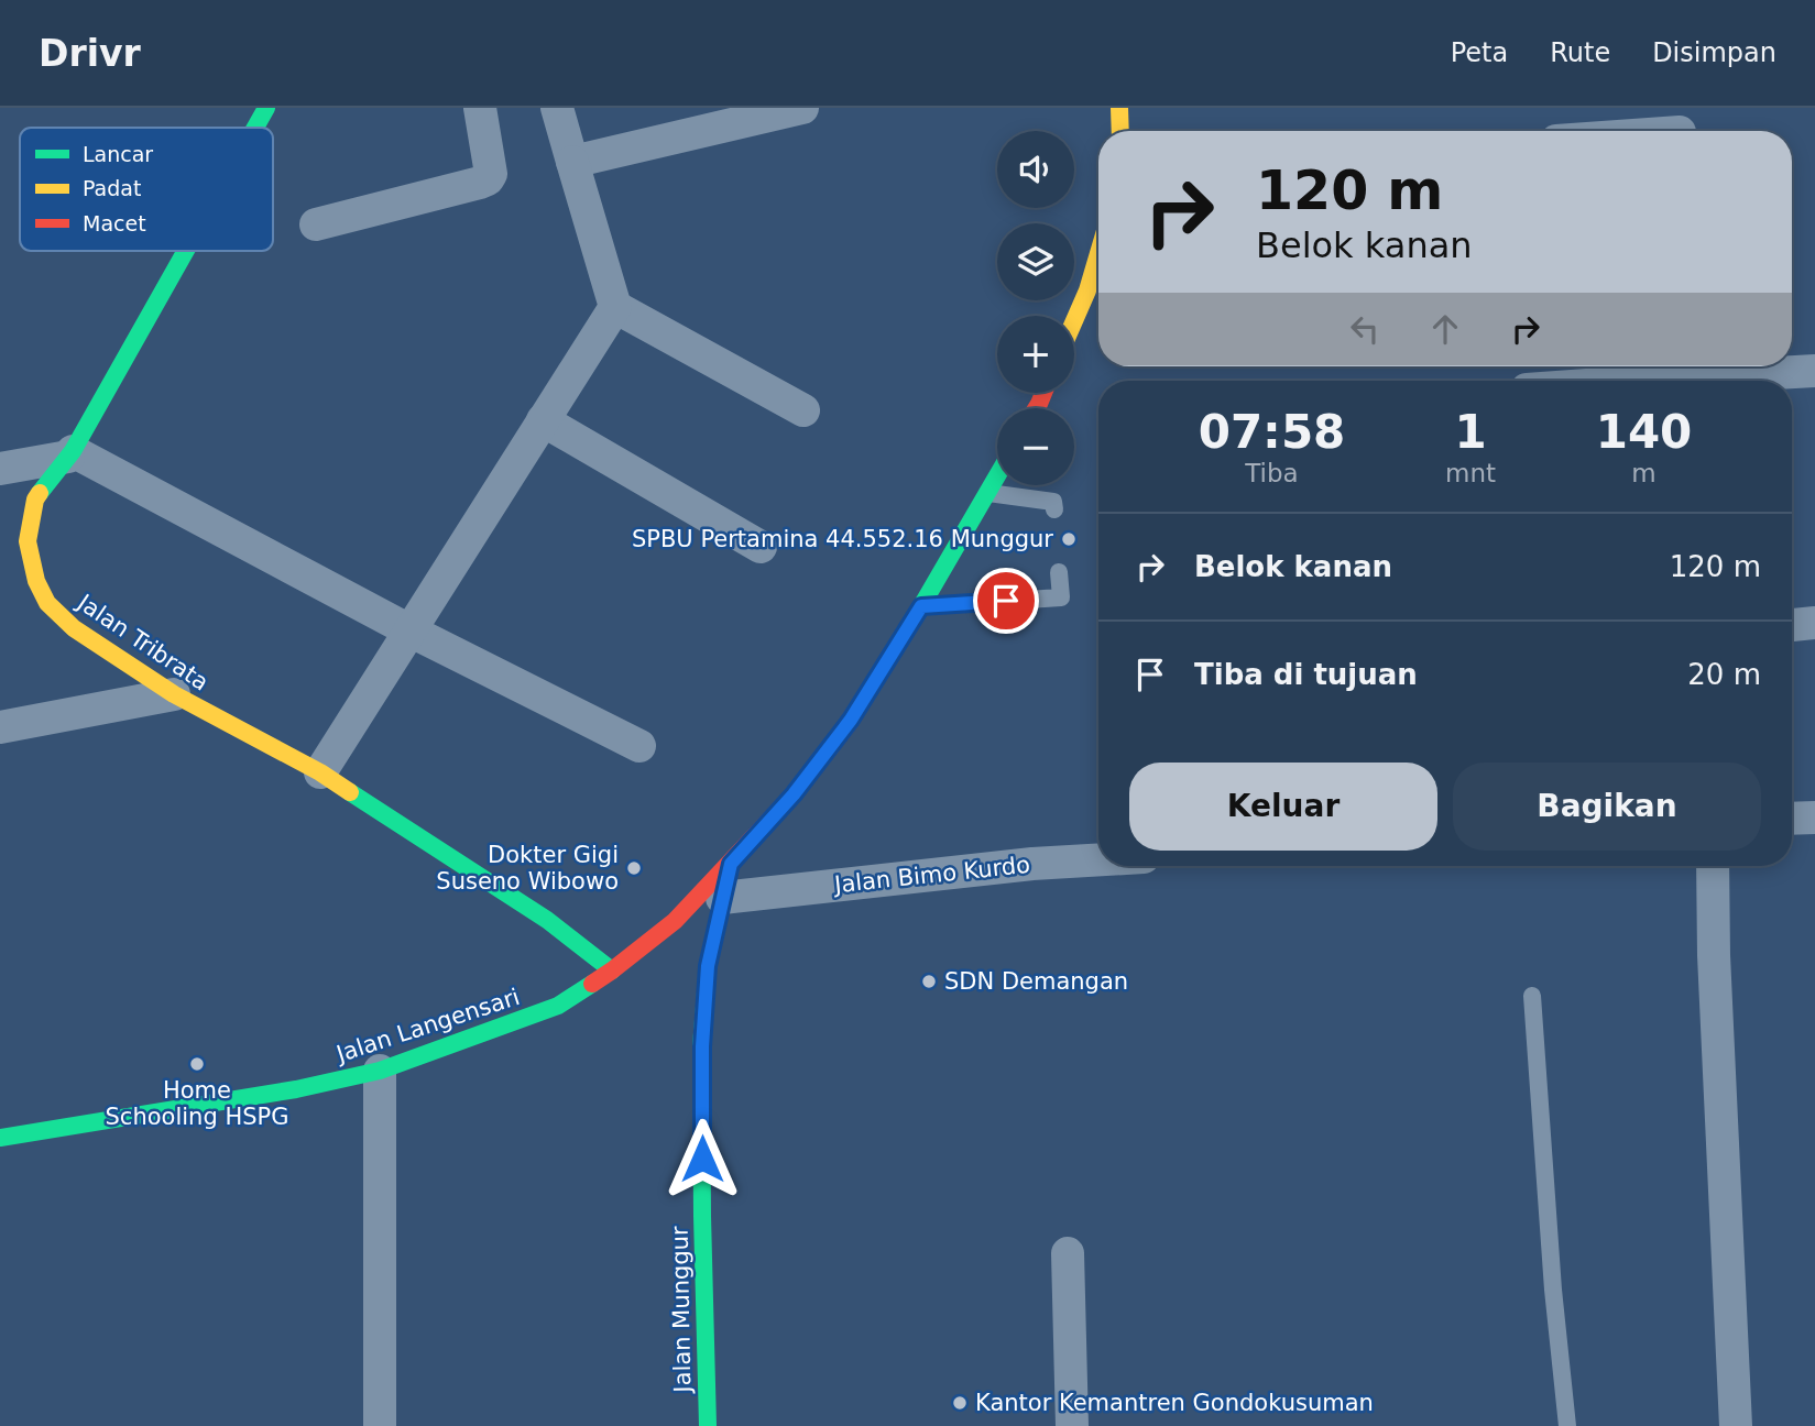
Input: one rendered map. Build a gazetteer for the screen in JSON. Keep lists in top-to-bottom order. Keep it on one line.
{"streets":{"street":["Jalan Tribrata","Jalan Bimo Kurdo","Jalan Langensari","Jalan Munggur"]},"crossings":[["Jalan Tribrata","Jalan Langensari"],["Jalan Bimo Kurdo","Jalan Munggur"],["Jalan Langensari","Jalan Munggur"]],"places":["SPBU Pertamina 44.552.16 Munggur","Dokter Gigi Suseno Wibowo","SDN Demangan","Home Schooling HSPG","Kantor Kemantren Gondokusuman"],"legend":["Lancar","Padat","Macet"],"page":{"header":"Drivr","nav":["Peta","Rute","Disimpan"],"map_buttons":["+","−"],"turn":["120 m","Belok kanan"],"eta":["07:58","Tiba","1","mnt","140","m"],"list":[{"name":"Belok kanan","value":"120 m"},{"name":"Tiba di tujuan","value":"20 m"}],"buttons":["Keluar","Bagikan"]}}
